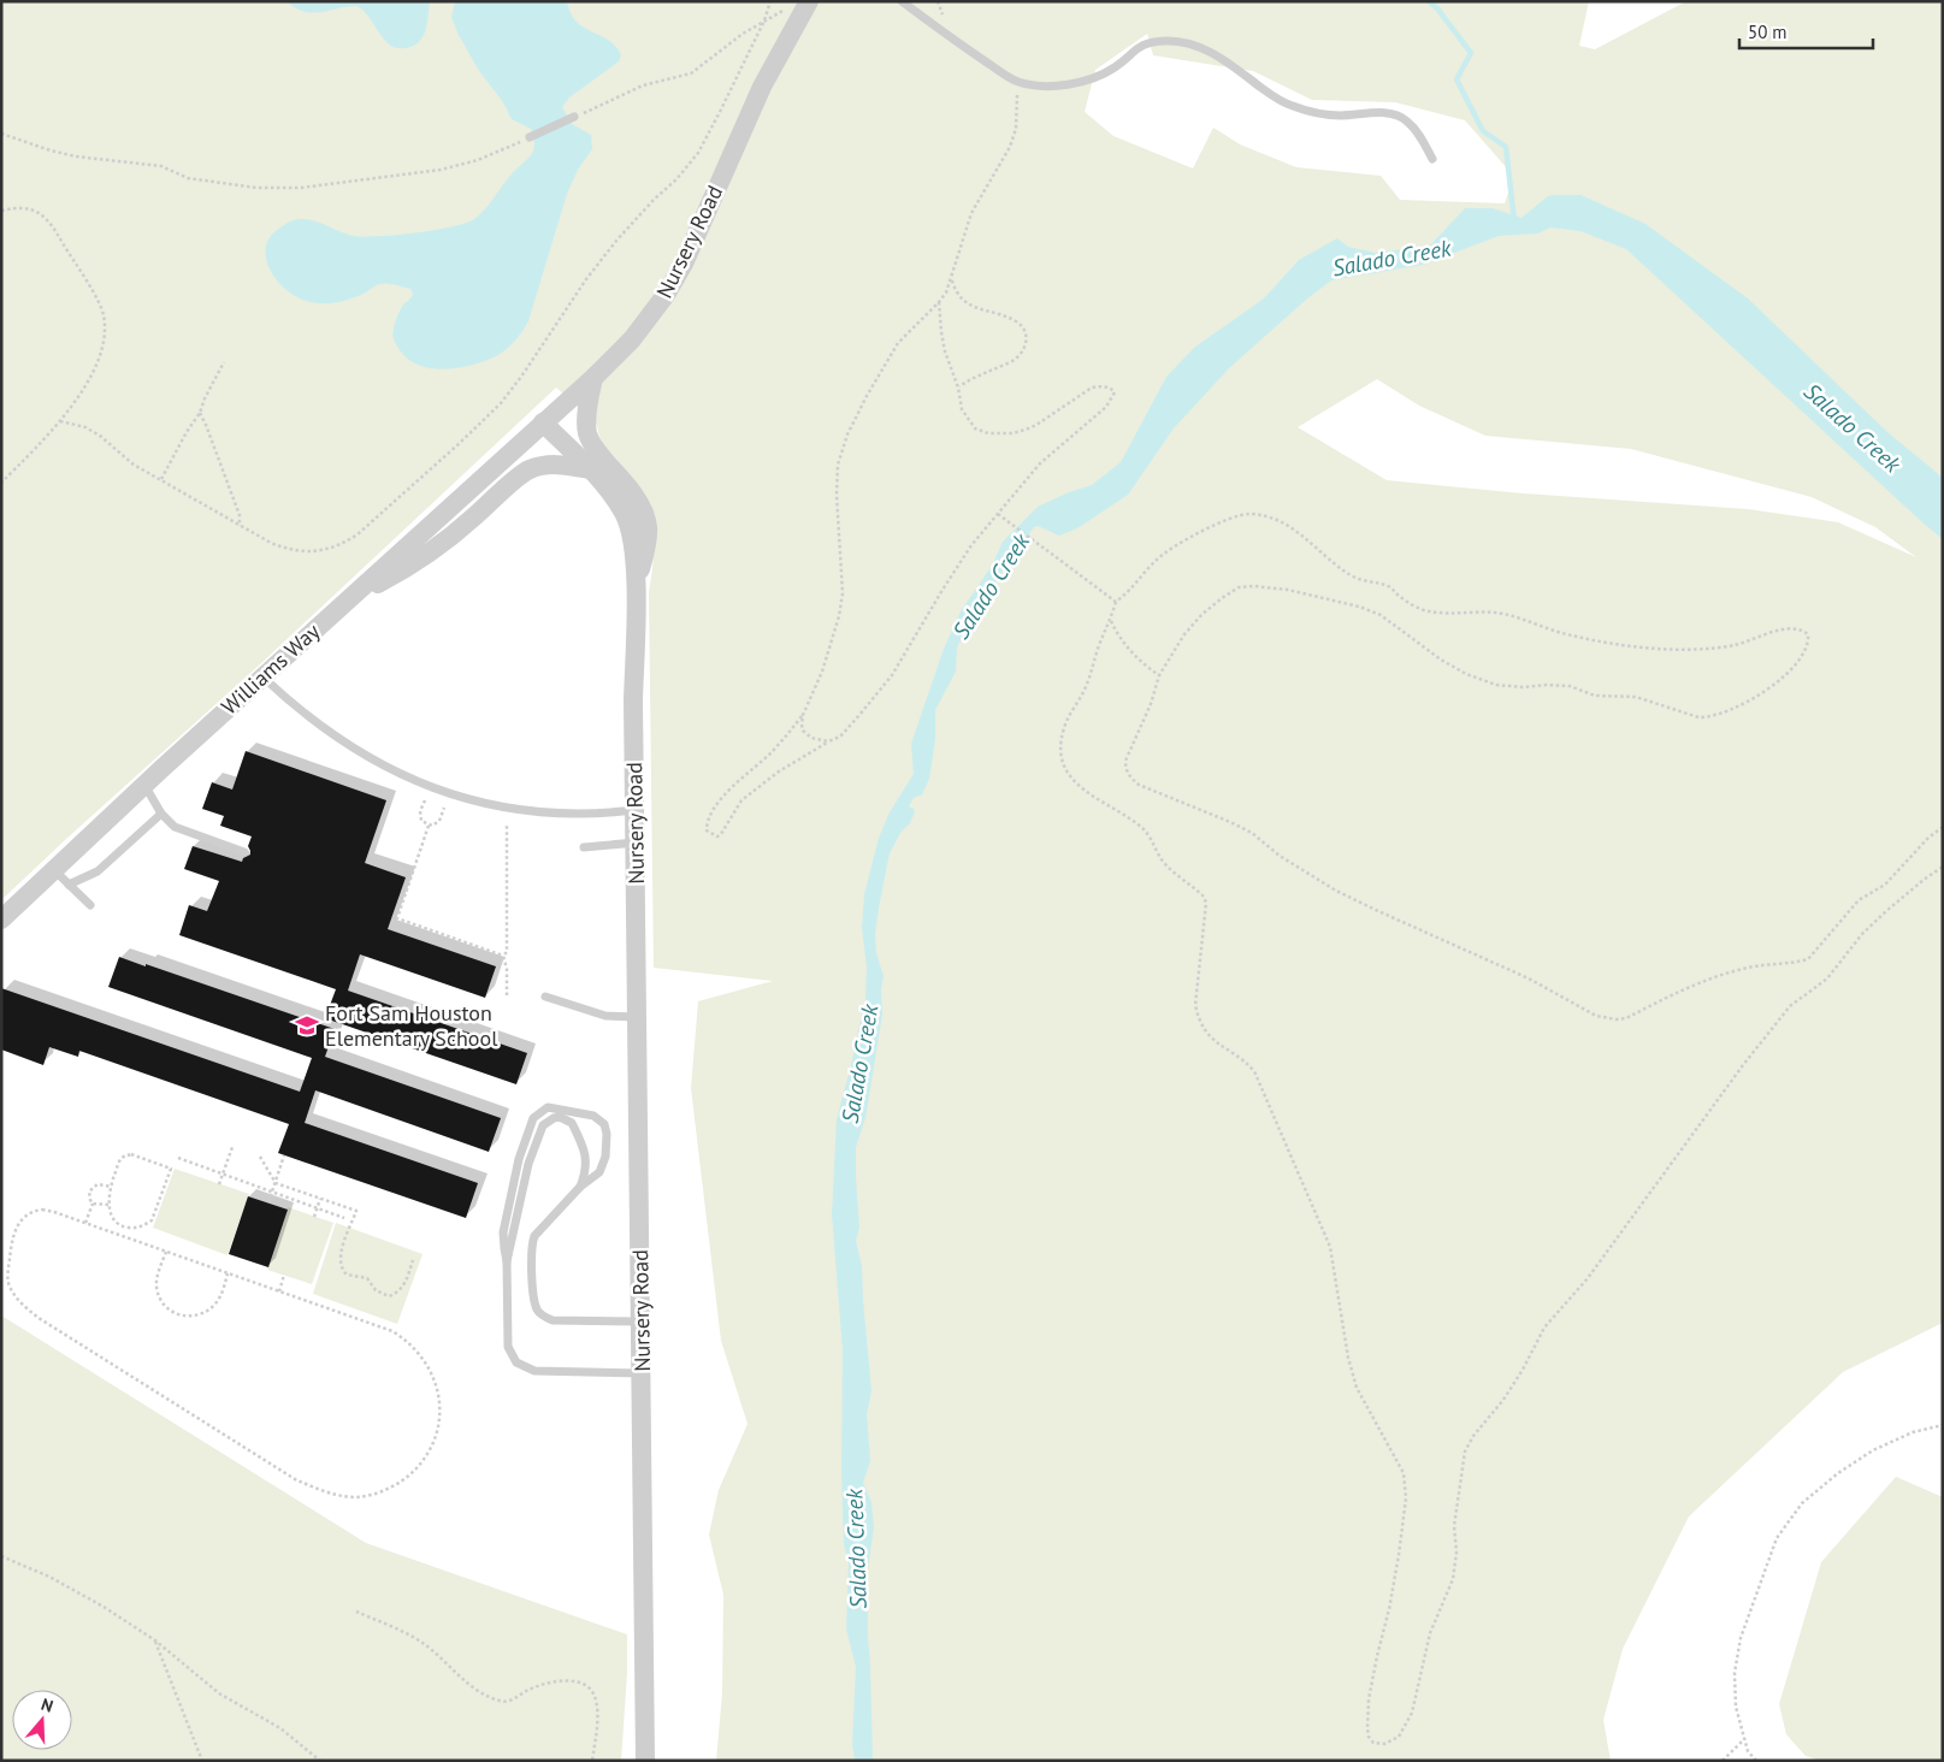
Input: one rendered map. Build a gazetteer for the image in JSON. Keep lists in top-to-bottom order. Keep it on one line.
{"streets":{"street":["Nursery Road","Williams Way"]},"crossings":[["Nursery Road","Williams Way"]],"water":["Salado Creek"],"places":{"school or university":["Fort Sam Houston Elementary School"]},"scale_bar":"50 m","north":"top"}
